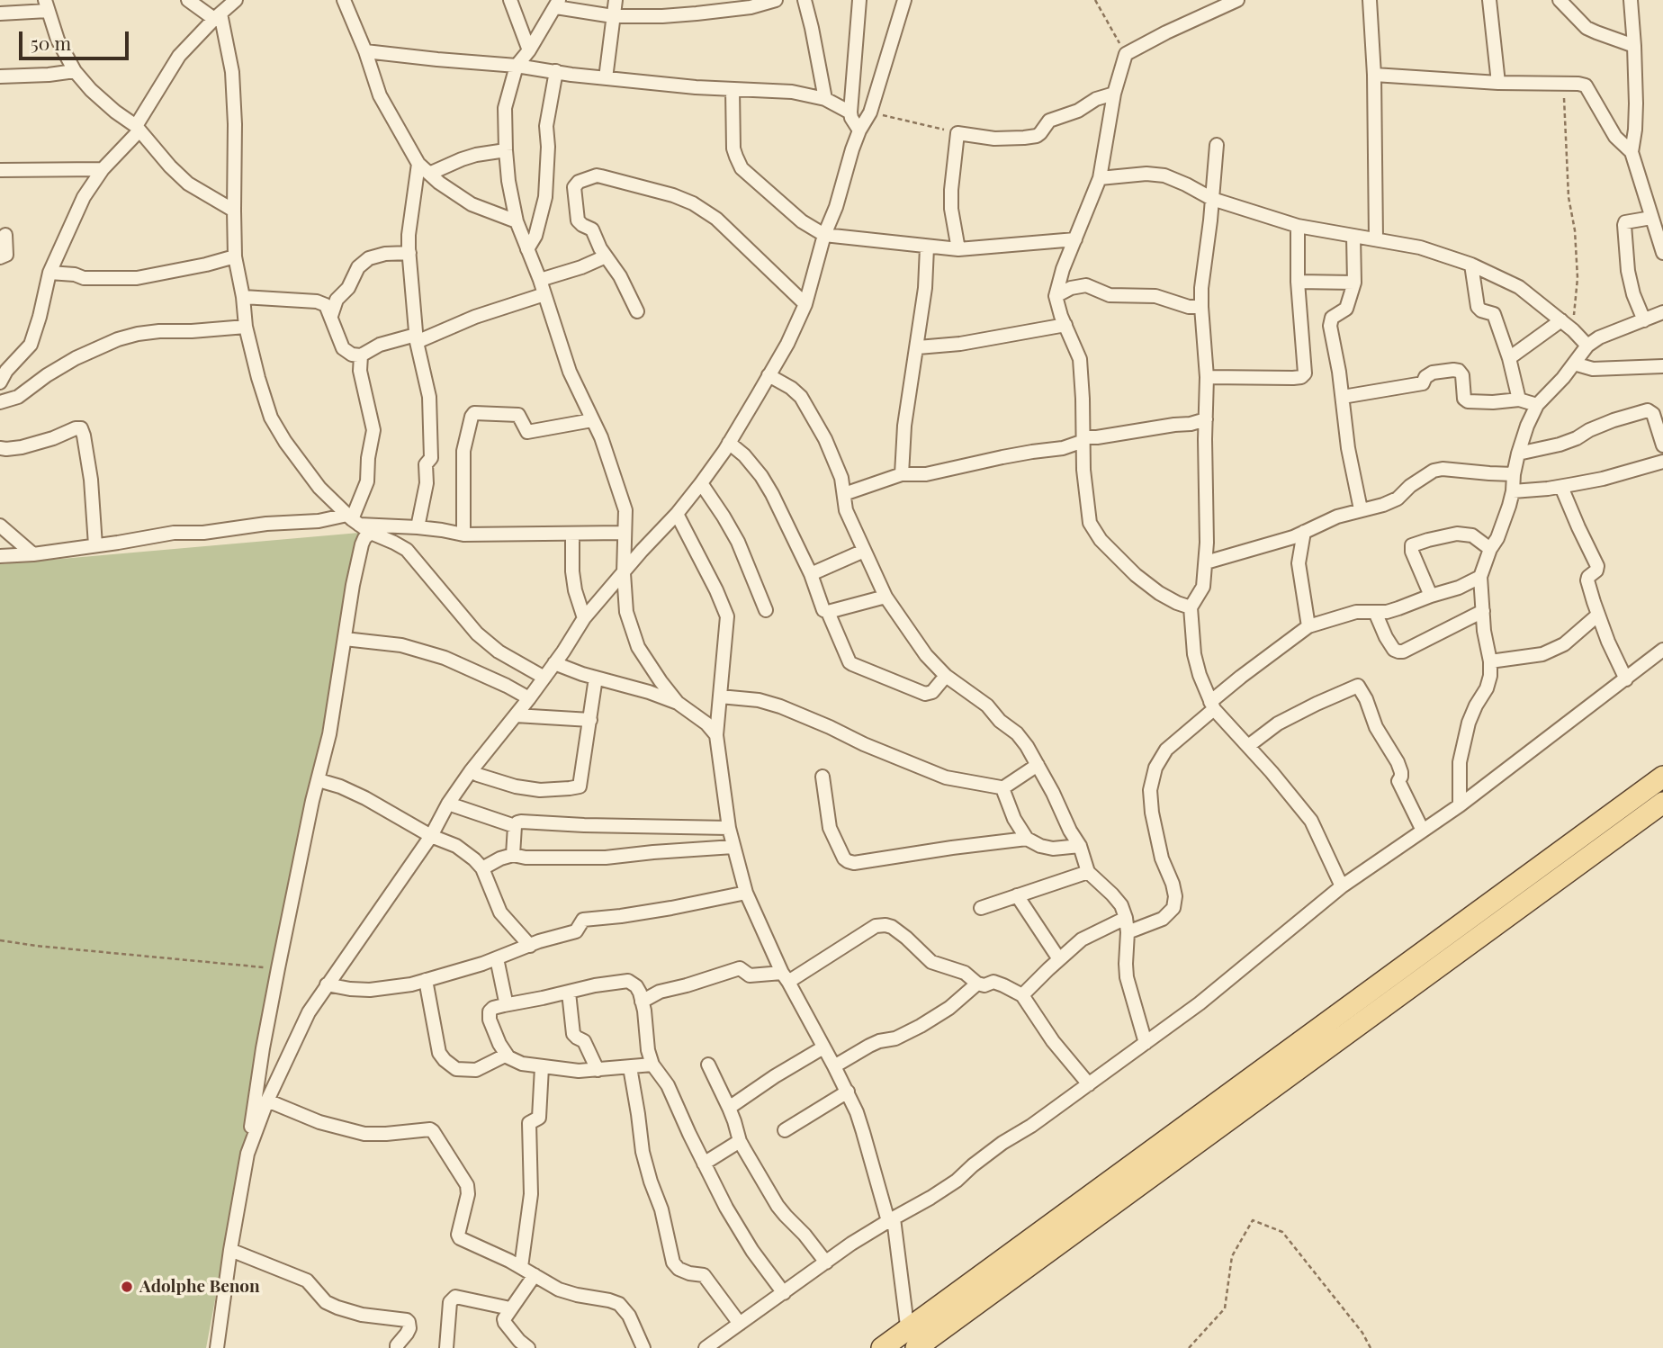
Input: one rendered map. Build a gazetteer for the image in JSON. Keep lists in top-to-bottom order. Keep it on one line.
{"places":["Adolphe Benon"],"scale_bar":"50 m"}
